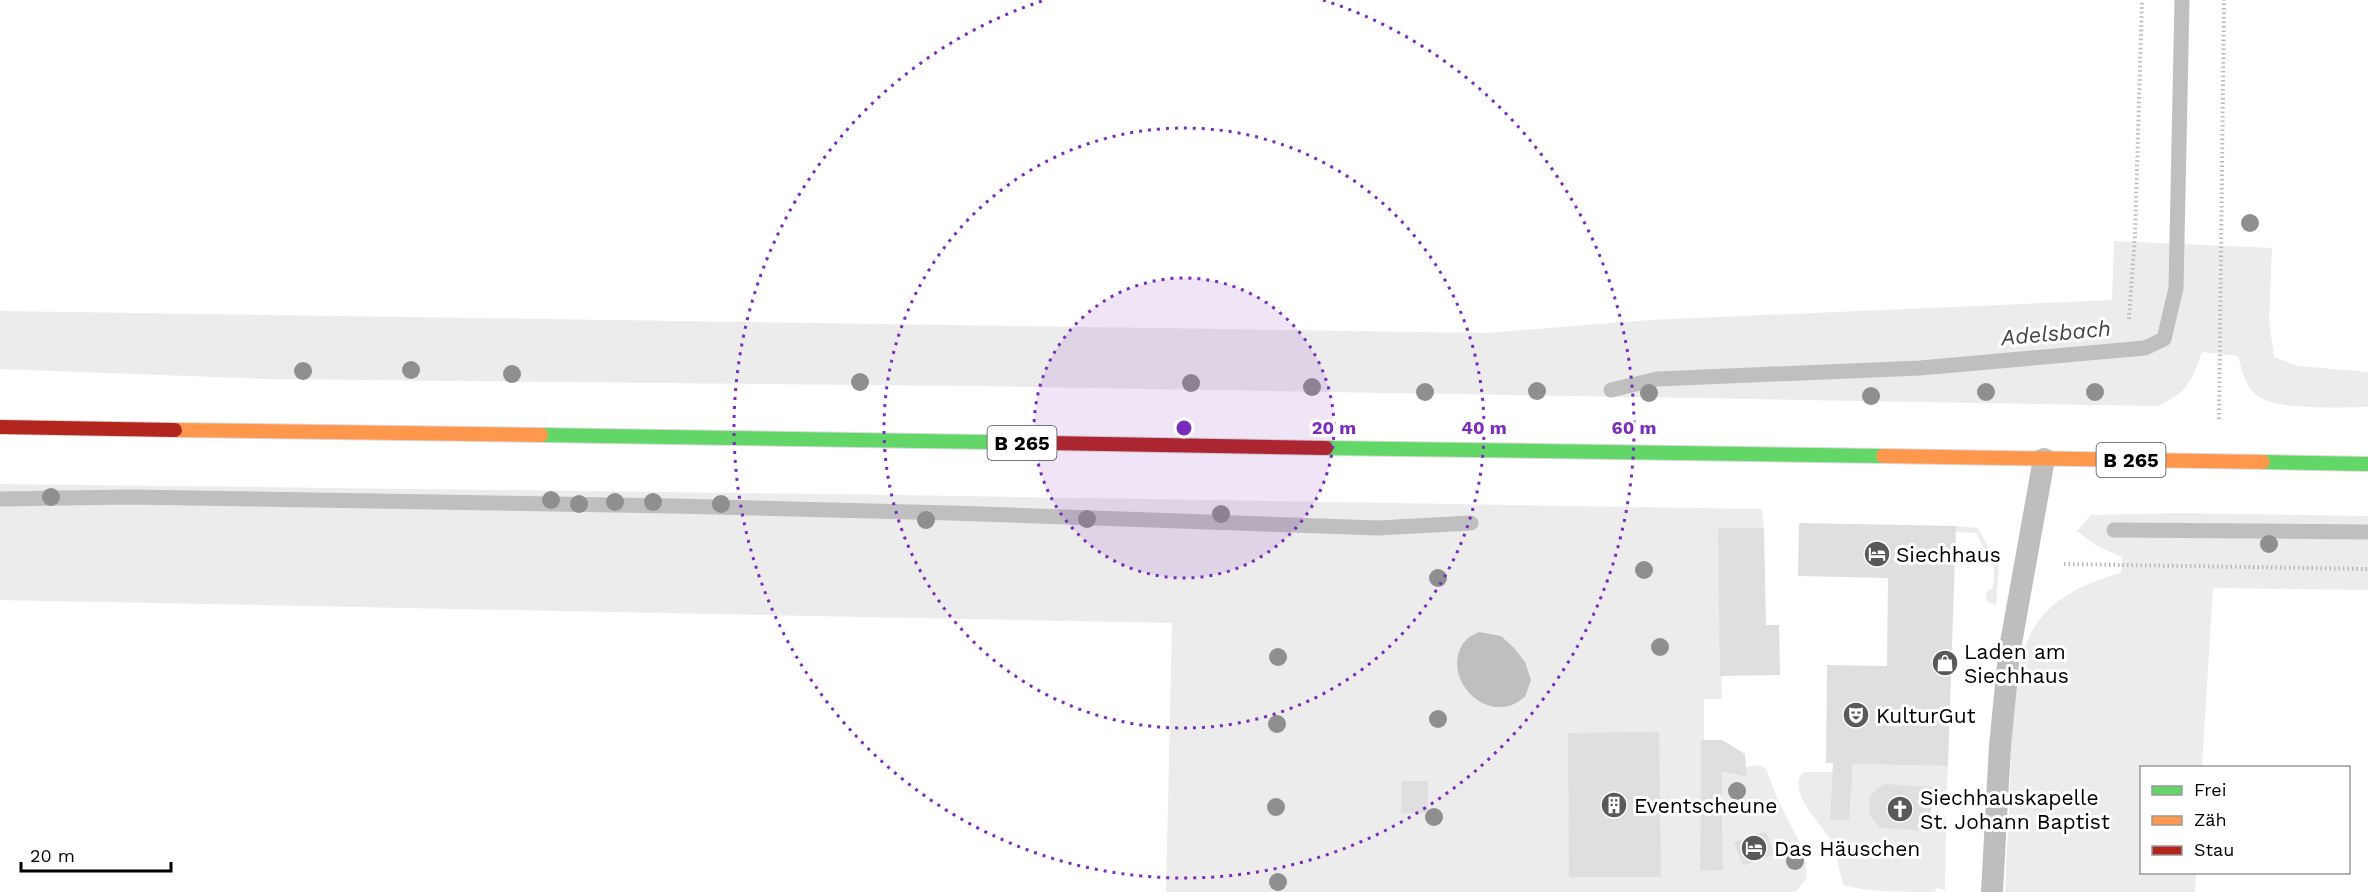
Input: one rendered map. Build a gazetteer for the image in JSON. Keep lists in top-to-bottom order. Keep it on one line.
{"streets":{"main road":["B 265"]},"water":["Adelsbach"],"places":{"hotel":["Siechhaus","Das Häuschen"],"shop":["Laden am Siechhaus"],"theatre":["KulturGut"],"building":["Eventscheune"],"church":["Siechhauskapelle St. Johann Baptist"]},"legend":["Frei","Zäh","Stau"],"scale_bar":"20 m","rings":["20 m","40 m","60 m"]}
